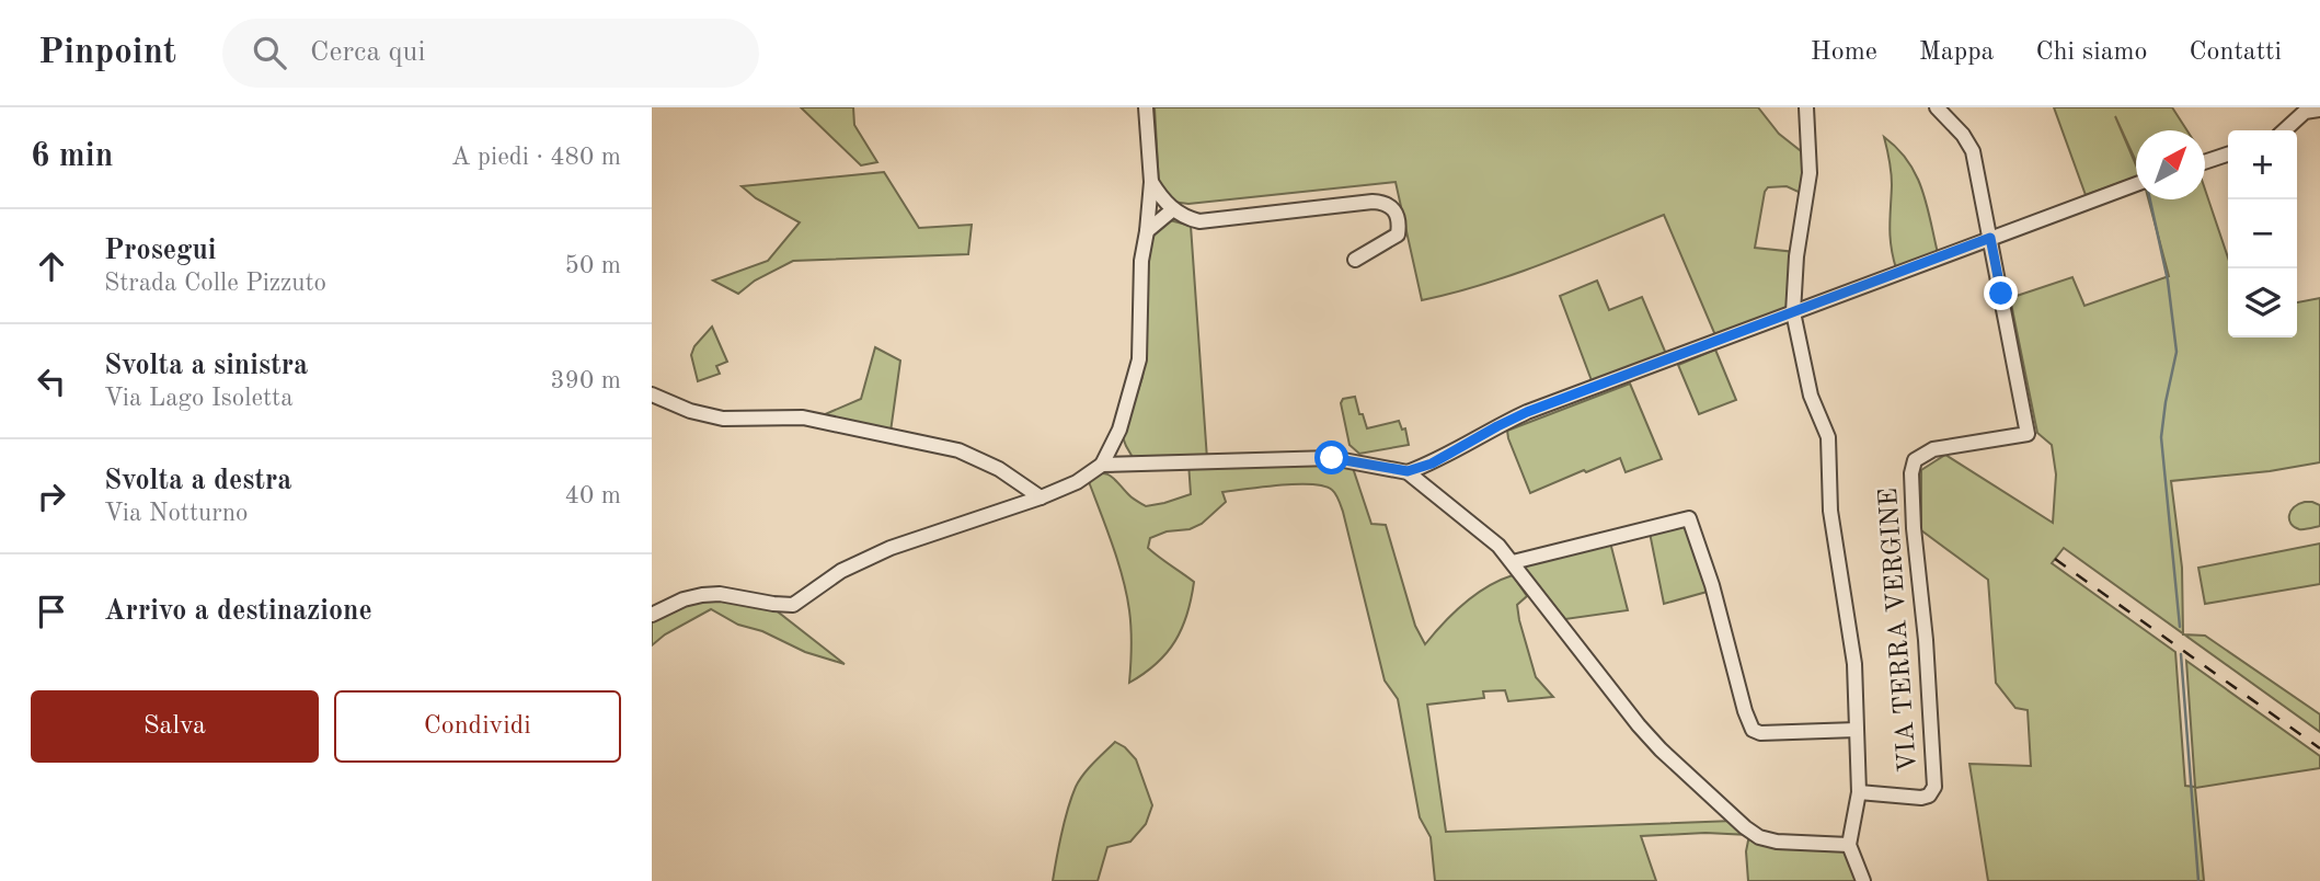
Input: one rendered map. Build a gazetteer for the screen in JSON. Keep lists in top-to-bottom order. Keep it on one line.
{"streets":{"street":["VIA TERRA VERGINE"]},"north":"top right","page":{"header":"Pinpoint","search":"Cerca qui","nav":["Home","Mappa","Chi siamo","Contatti"],"heading":["6 min","A piedi · 480 m"],"map_buttons":["+","−"],"list":[["Prosegui","Strada Colle Pizzuto","50 m"],["Svolta a sinistra","Via Lago Isoletta","390 m"],["Svolta a destra","Via Notturno","40 m"],"Arrivo a destinazione"],"buttons":["Salva","Condividi"]}}
